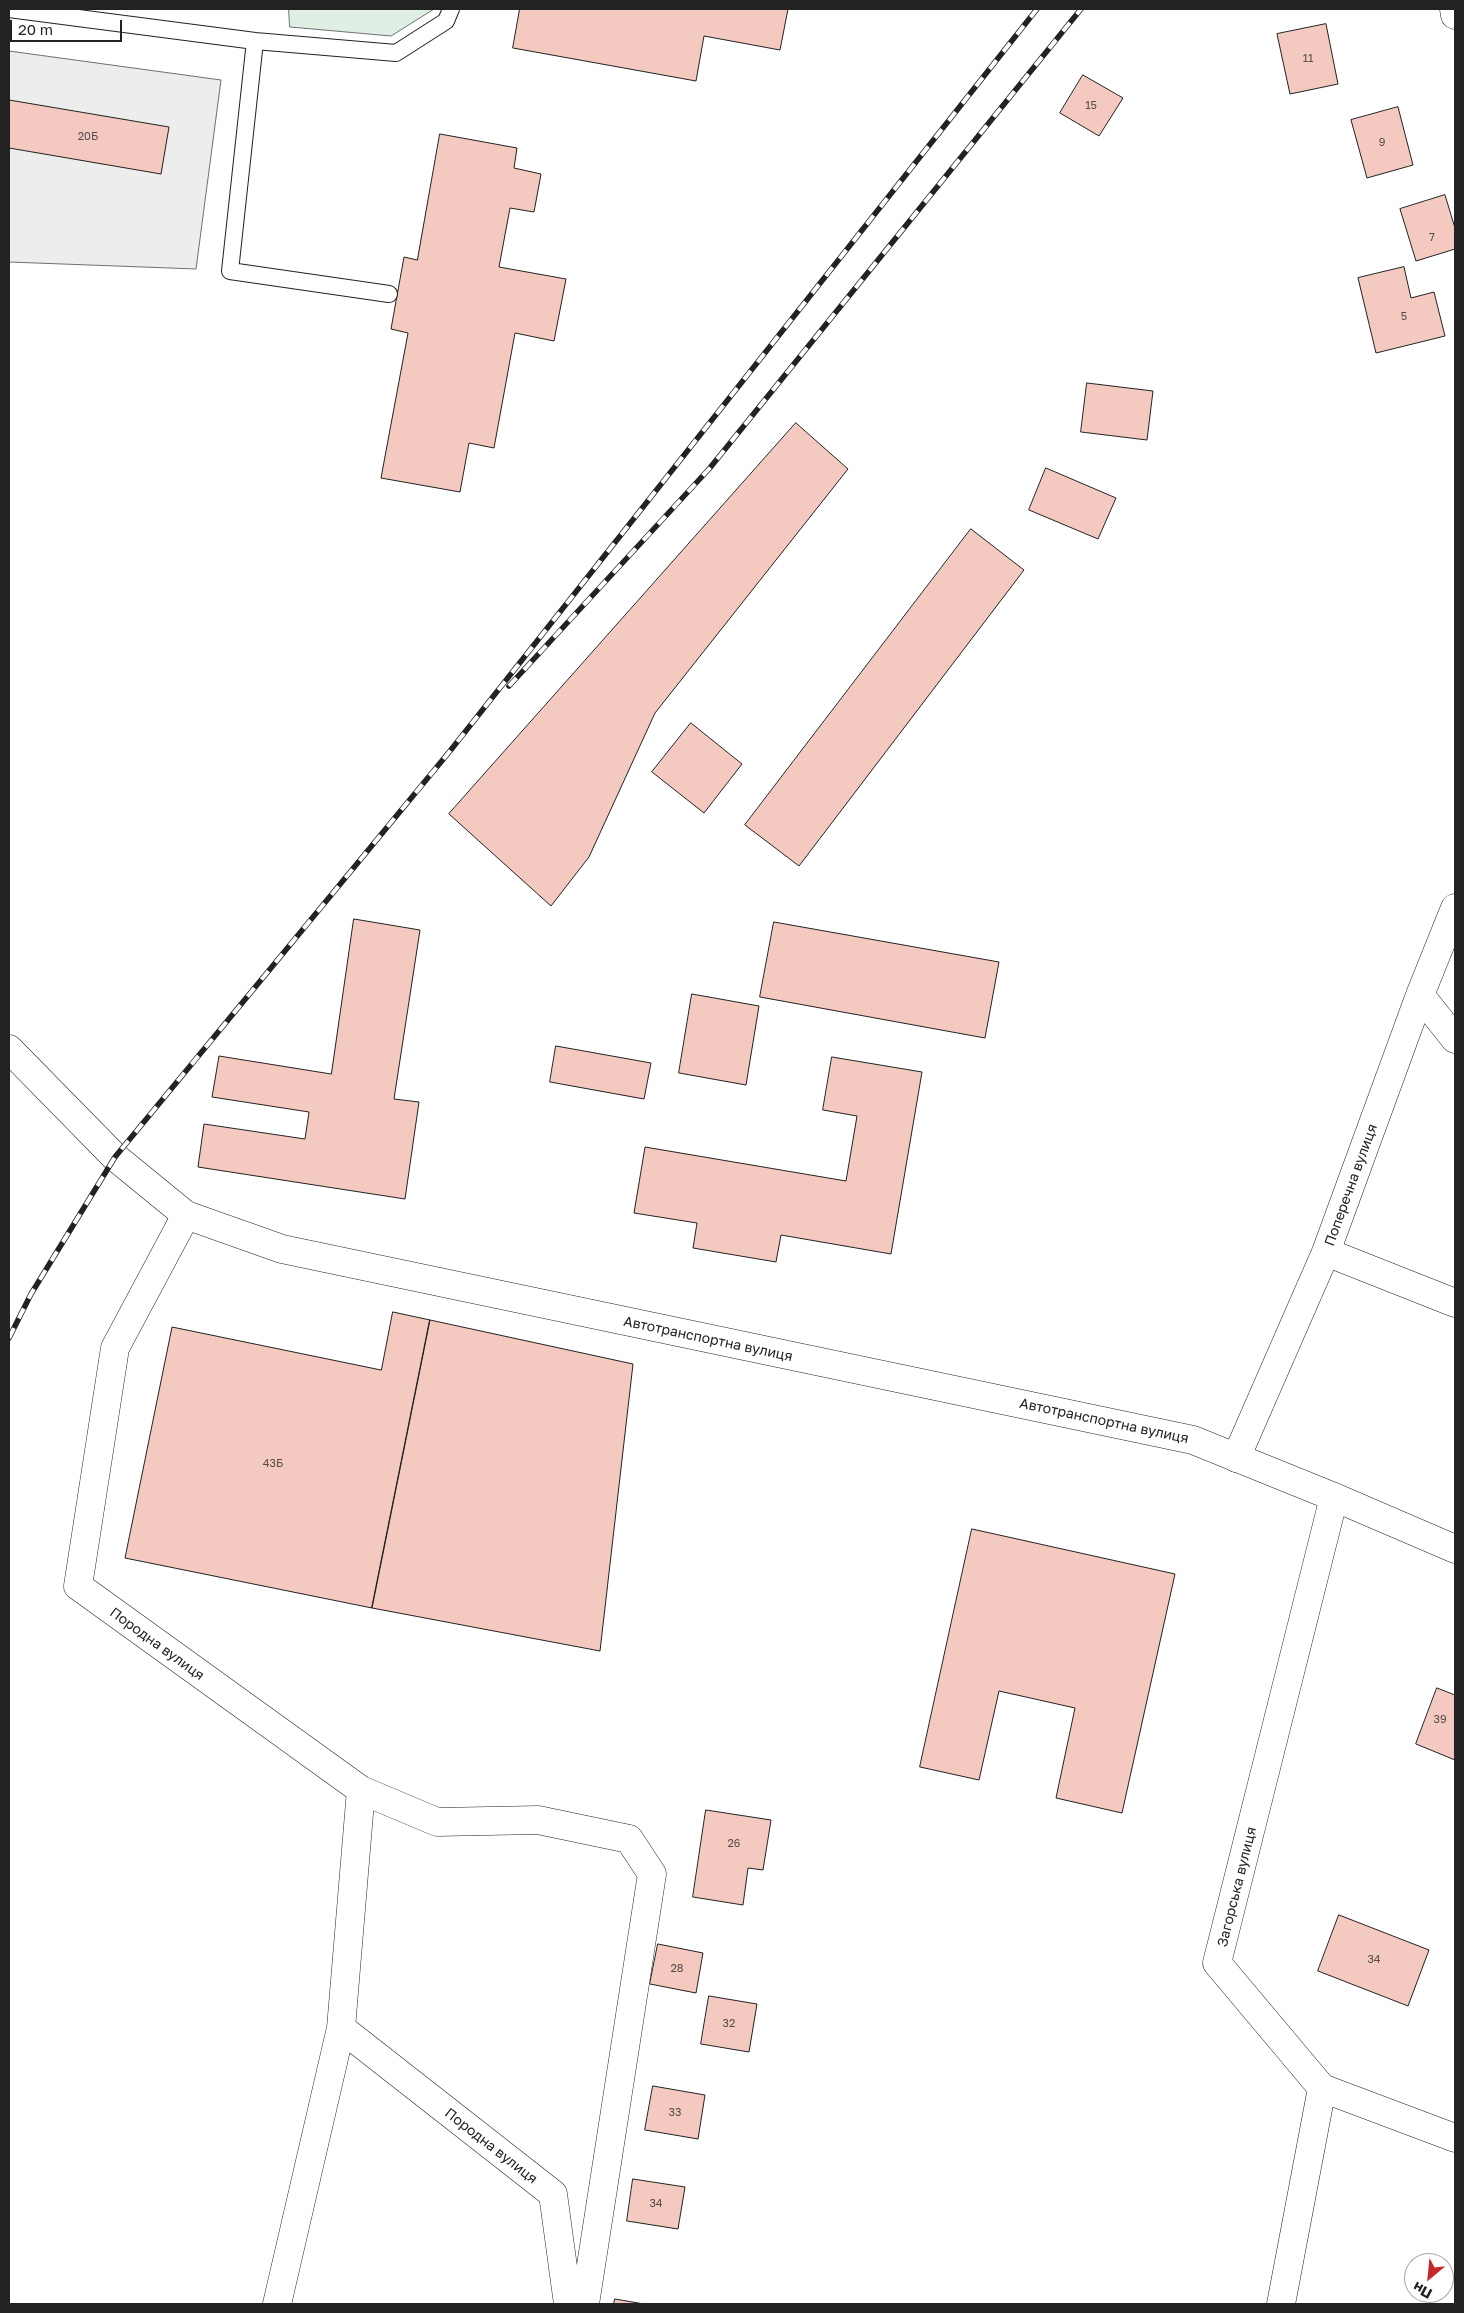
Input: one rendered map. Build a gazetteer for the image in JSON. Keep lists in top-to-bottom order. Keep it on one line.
{"streets":{"street":["Поперечна вулиця","Автотранспортна вулиця","Породна вулиця","Загорська вулиця"]},"crossings":[["Поперечна вулиця","Автотранспортна вулиця"],["Автотранспортна вулиця","Породна вулиця"],["Автотранспортна вулиця","Загорська вулиця"]],"house_numbers":["11","15","20Б","9","7","5","43Б","39","26","34","28","32","33","34"],"scale_bar":"20 m","north":"bottom left"}
